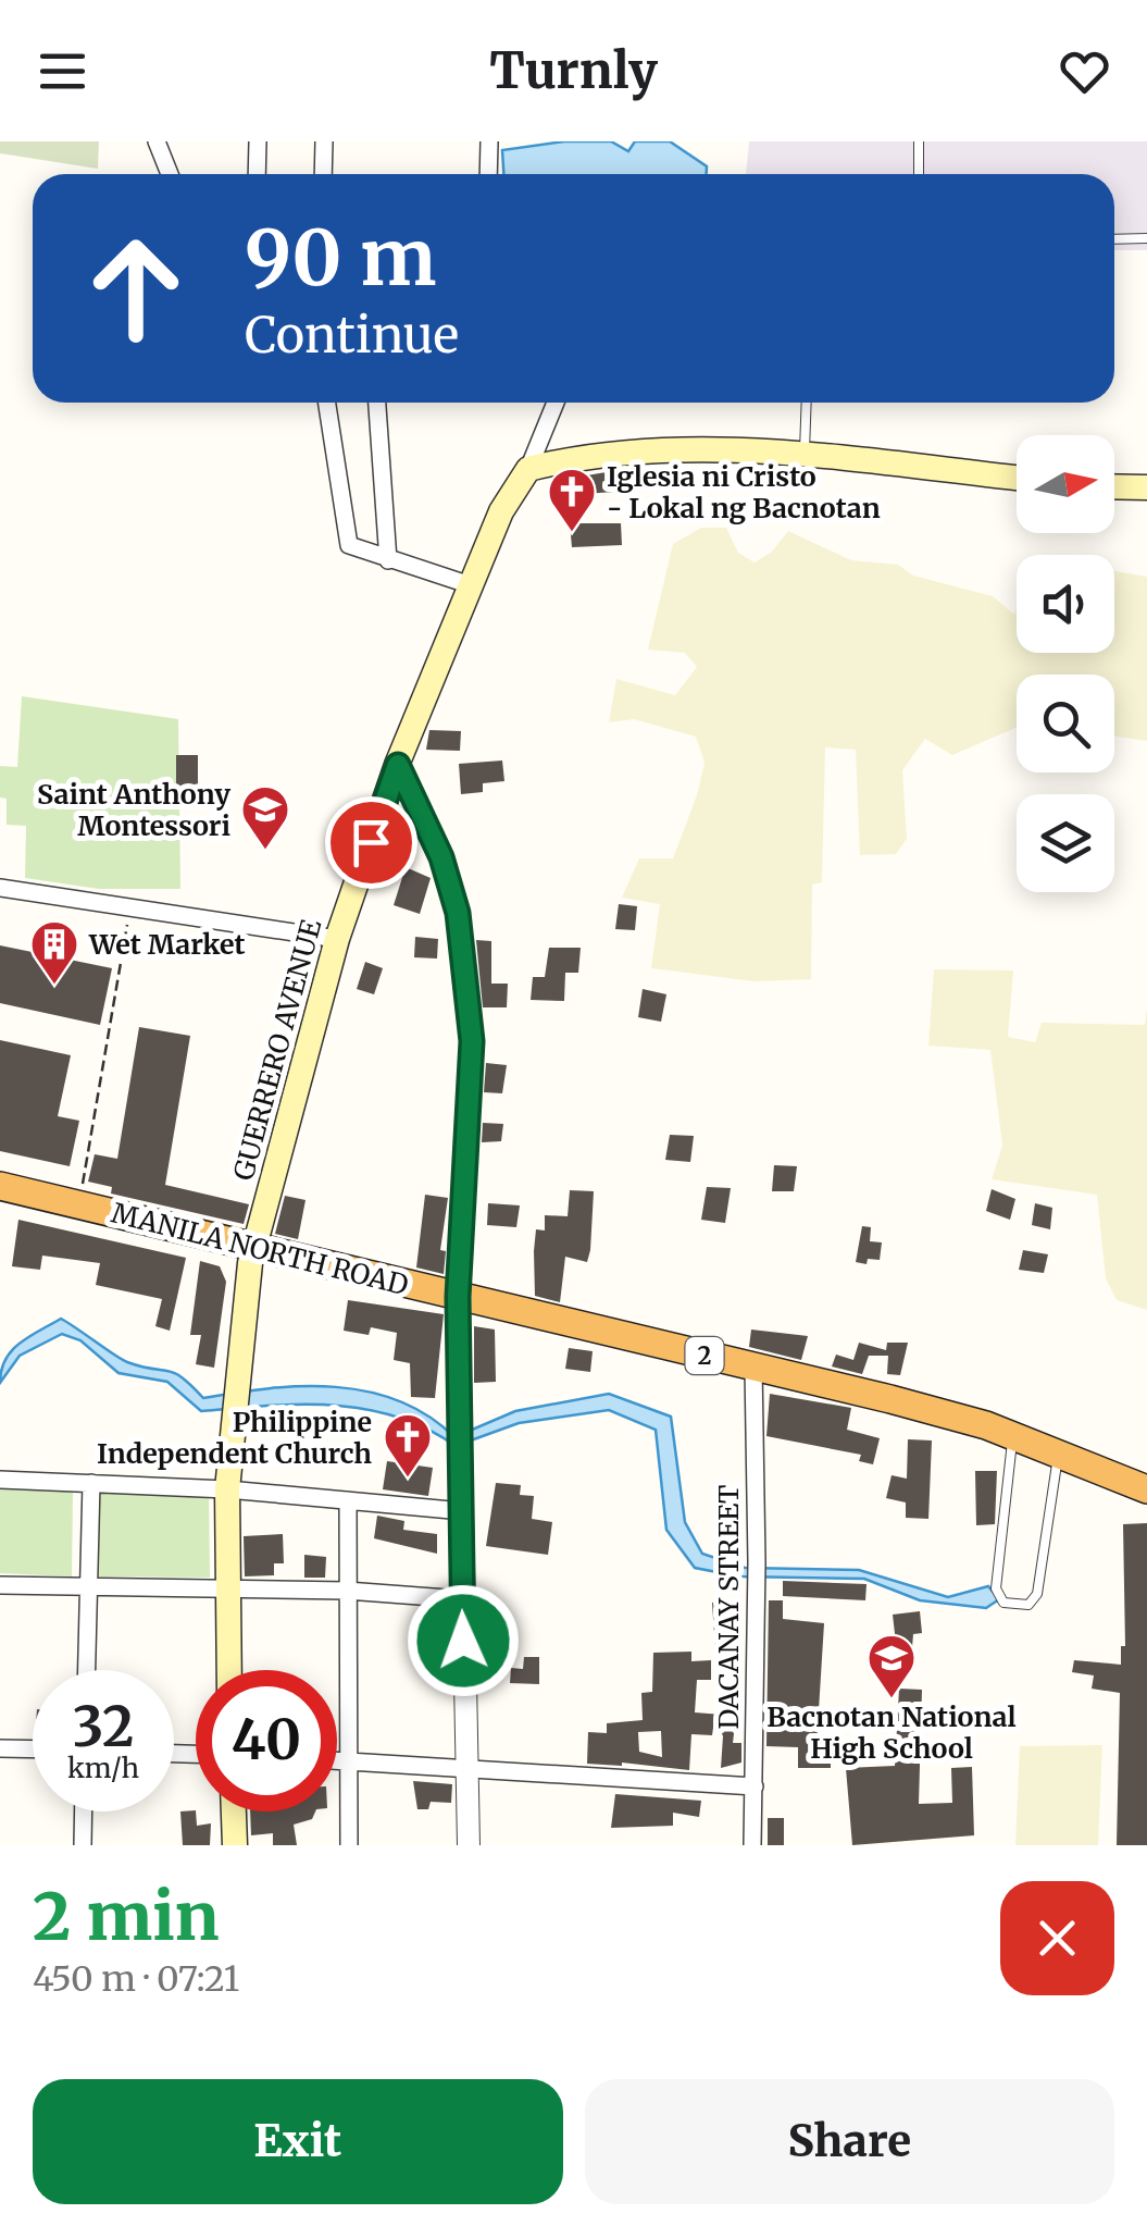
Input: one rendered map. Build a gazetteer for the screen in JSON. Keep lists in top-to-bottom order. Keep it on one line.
{"streets":{"highway":["MANILA NORTH ROAD","2"],"main road":["GUERRERO AVENUE"],"street":["DACANAY STREET"]},"crossings":[["GUERRERO AVENUE","MANILA NORTH ROAD"],["MANILA NORTH ROAD","DACANAY STREET"]],"places":{"church":["Iglesia ni Cristo - Lokal ng Bacnotan","Philippine Independent Church"],"school or university":["Saint Anthony Montessori","Bacnotan National High School"],"building":["Wet Market"]},"north":"right","page":{"header":"Turnly","turn":["90 m","Continue"],"speed":"32 km/h","limit":"40","heading":["2 min","450 m · 07:21"],"buttons":["Exit","Share"]}}
